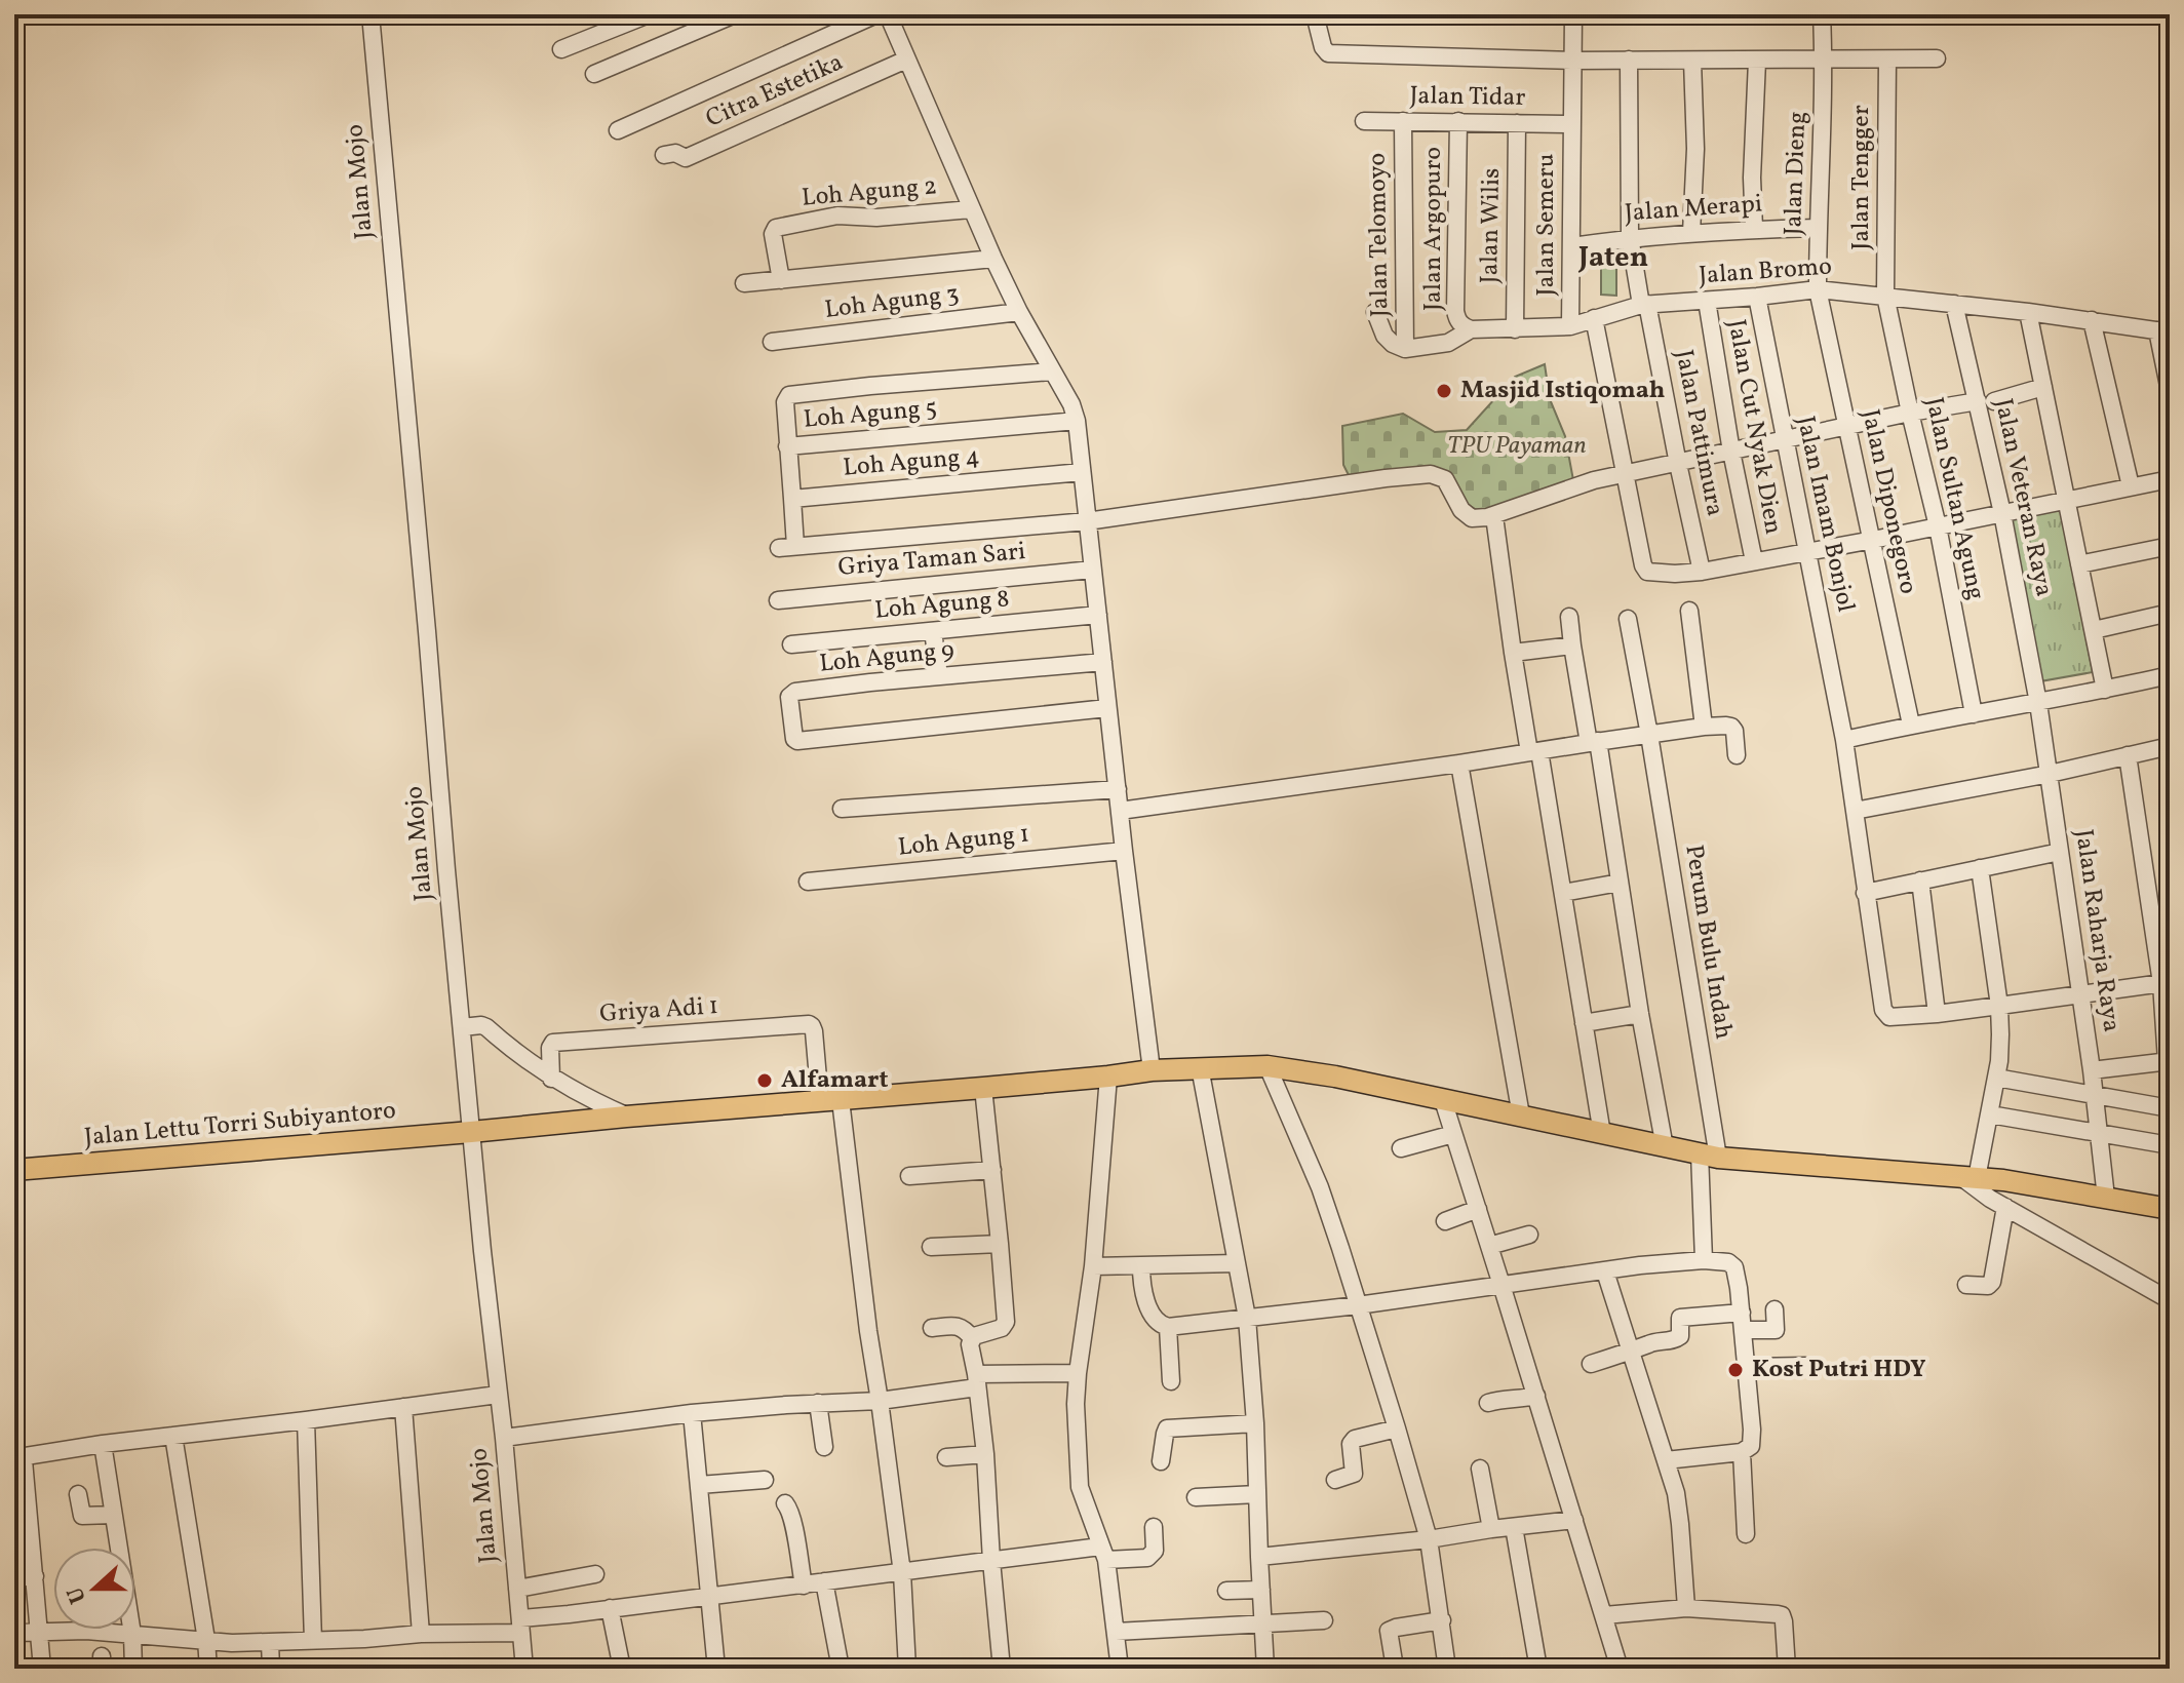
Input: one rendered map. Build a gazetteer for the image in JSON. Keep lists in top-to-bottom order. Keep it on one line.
{"streets":{"main road":["Jalan Lettu Torri Subiyantoro"],"street":["Citra Estetika","Jalan Tidar","Jalan Dieng","Jalan Tengger","Jalan Mojo","Loh Agung 2","Jalan Merapi","Jalan Semeru","Jalan Wilis","Jalan Argopuro","Jalan Telomoyo","Jalan Bromo","Loh Agung 3","Loh Agung 5","Jalan Cut Nyak Dien","Jalan Pattimura","Loh Agung 4","Jalan Veteran Raya","Jalan Sultan Agung","Jalan Diponegoro","Jalan Imam Bonjol","Griya Taman Sari","Loh Agung 8","Loh Agung 9","Loh Agung 1","Jalan Raharja Raya","Perum Bulu Indah","Griya Adi 1"]},"crossings":[["Jalan Tidar","Jalan Semeru"],["Jalan Tidar","Jalan Wilis"],["Jalan Tidar","Jalan Argopuro"],["Jalan Tidar","Jalan Telomoyo"],["Jalan Dieng","Jalan Merapi"],["Jalan Dieng","Jalan Bromo"],["Jalan Dieng","Jalan Diponegoro"],["Jalan Tengger","Jalan Bromo"],["Jalan Tengger","Jalan Sultan Agung"],["Jalan Mojo","Jalan Lettu Torri Subiyantoro"],["Jalan Merapi","Jalan Semeru"],["Jalan Merapi","Jalan Pattimura"],["Jalan Semeru","Jalan Bromo"],["Jalan Wilis","Jalan Bromo"],["Jalan Argopuro","Jalan Bromo"],["Jalan Bromo","Jalan Cut Nyak Dien"],["Jalan Bromo","Jalan Pattimura"],["Jalan Bromo","Jalan Veteran Raya"],["Jalan Bromo","Jalan Sultan Agung"],["Jalan Bromo","Jalan Diponegoro"],["Jalan Bromo","Jalan Imam Bonjol"],["Jalan Veteran Raya","Jalan Raharja Raya"],["Perum Bulu Indah","Jalan Lettu Torri Subiyantoro"],["Griya Adi 1","Jalan Lettu Torri Subiyantoro"]],"districts":["Jaten"],"parks":["TPU Payaman"],"places":["Masjid Istiqomah","Alfamart","Kost Putri HDY"],"north":"left"}
